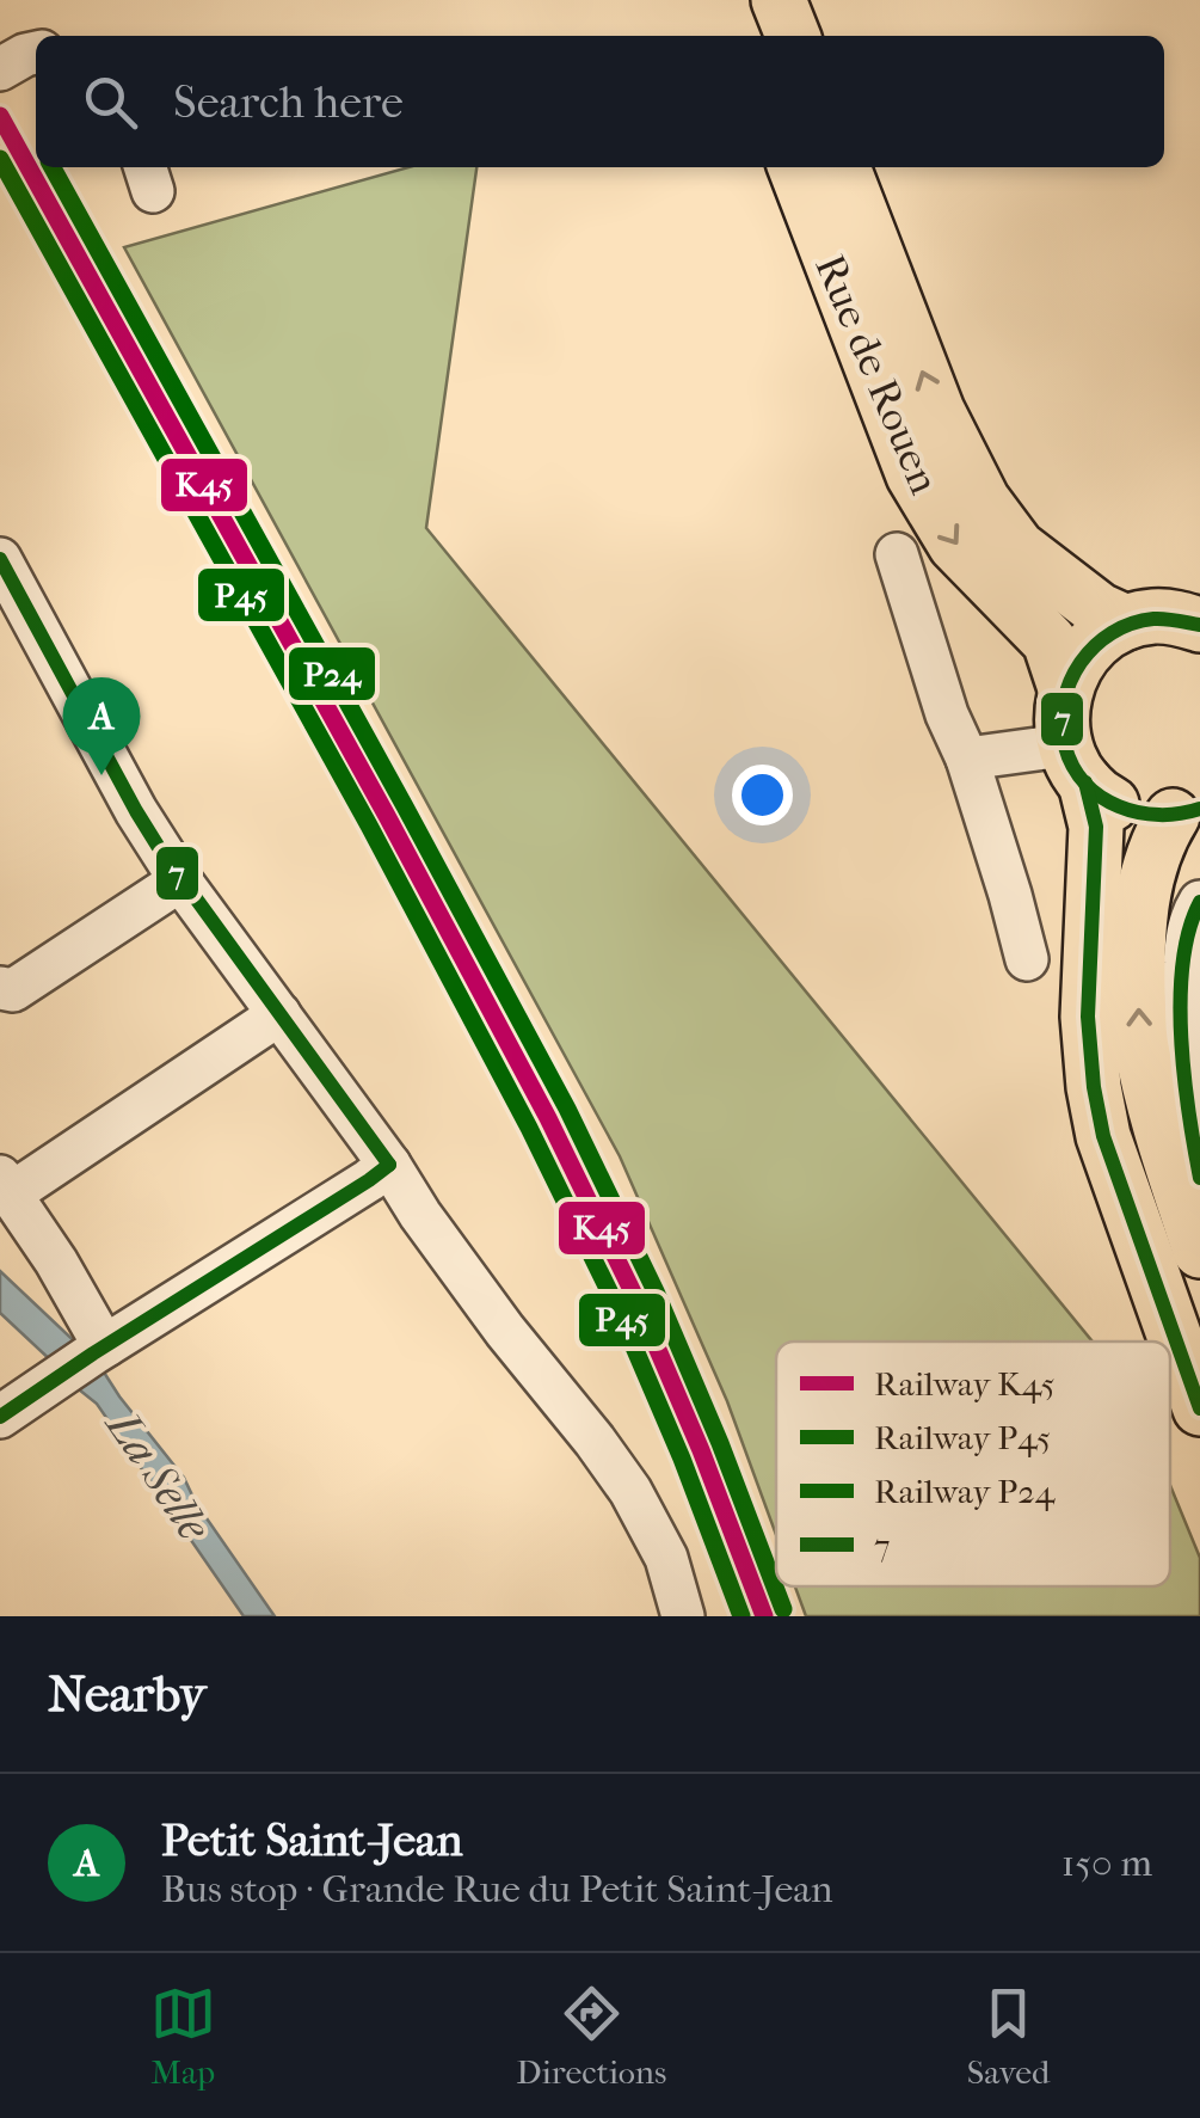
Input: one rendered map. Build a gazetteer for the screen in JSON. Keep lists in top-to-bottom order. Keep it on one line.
{"streets":{"main road":["Rue de Rouen"]},"water":["La Selle"],"lines":["rail line K45","rail line P45","rail line P24","transit line 7"],"legend":["Railway K45","Railway P45","Railway P24","7"],"page":{"search":"Search here","pins":"A","heading":"Nearby","list":[{"mark":"A","name":"Petit Saint-Jean","note":"Bus stop · Grande Rue du Petit Saint-Jean","value":"150 m"}],"nav":["Map","Directions","Saved"]}}
